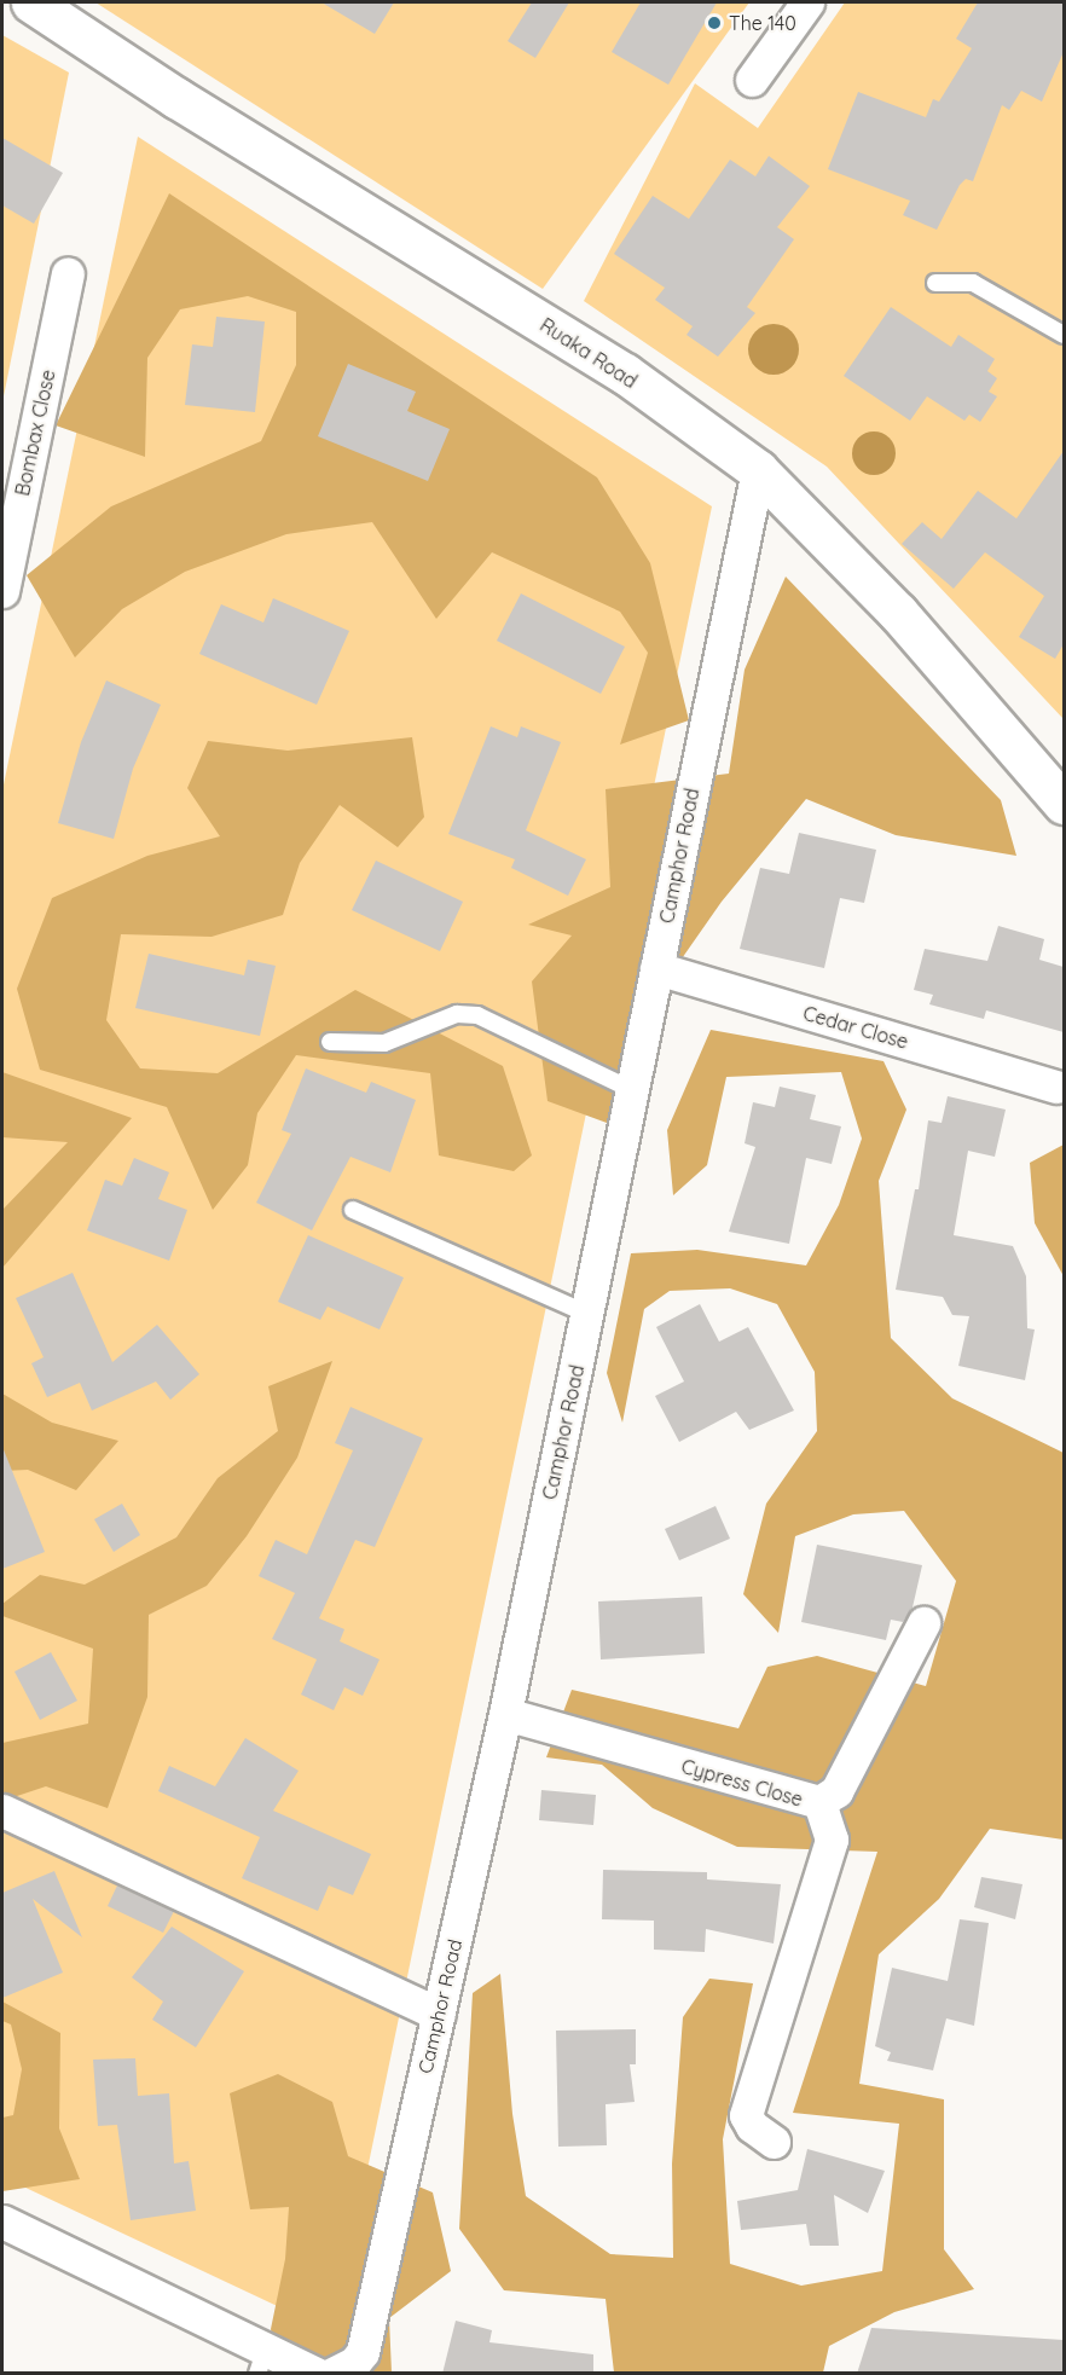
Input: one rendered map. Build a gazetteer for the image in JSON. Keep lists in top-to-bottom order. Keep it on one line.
{"streets":{"street":["Ruaka Road","Bombax Close","Camphor Road","Cedar Close","Cypress Close"]},"crossings":[["Ruaka Road","Camphor Road"],["Camphor Road","Cedar Close"],["Camphor Road","Cypress Close"]],"places":["The 140"]}
